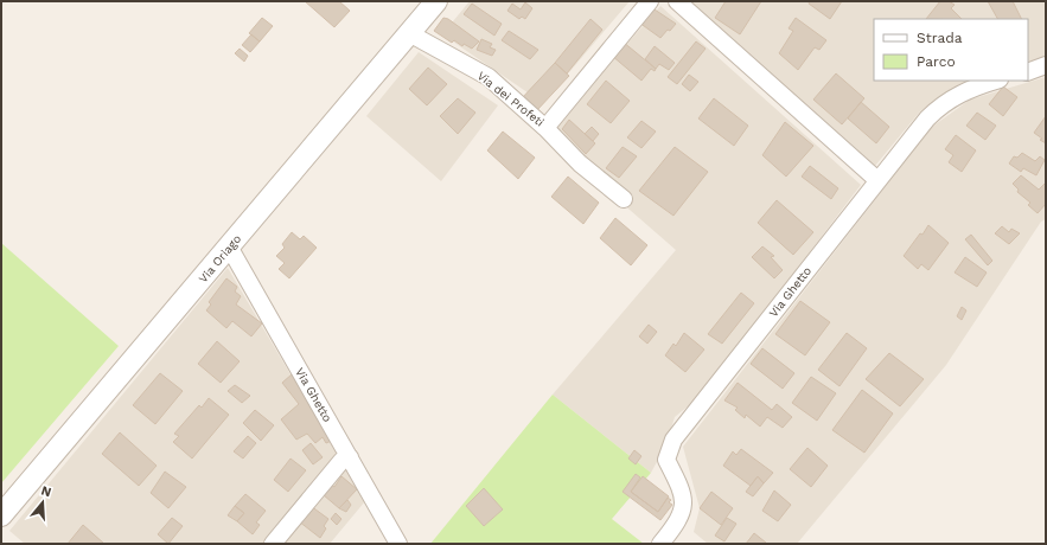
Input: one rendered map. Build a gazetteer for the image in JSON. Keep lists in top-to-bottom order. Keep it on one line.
{"streets":{"street":["Via dei Profeti","Via Oriago","Via Ghetto"]},"crossings":[["Via dei Profeti","Via Oriago"],["Via Oriago","Via Ghetto"]],"legend":["Strada","Parco"],"north":"top"}
